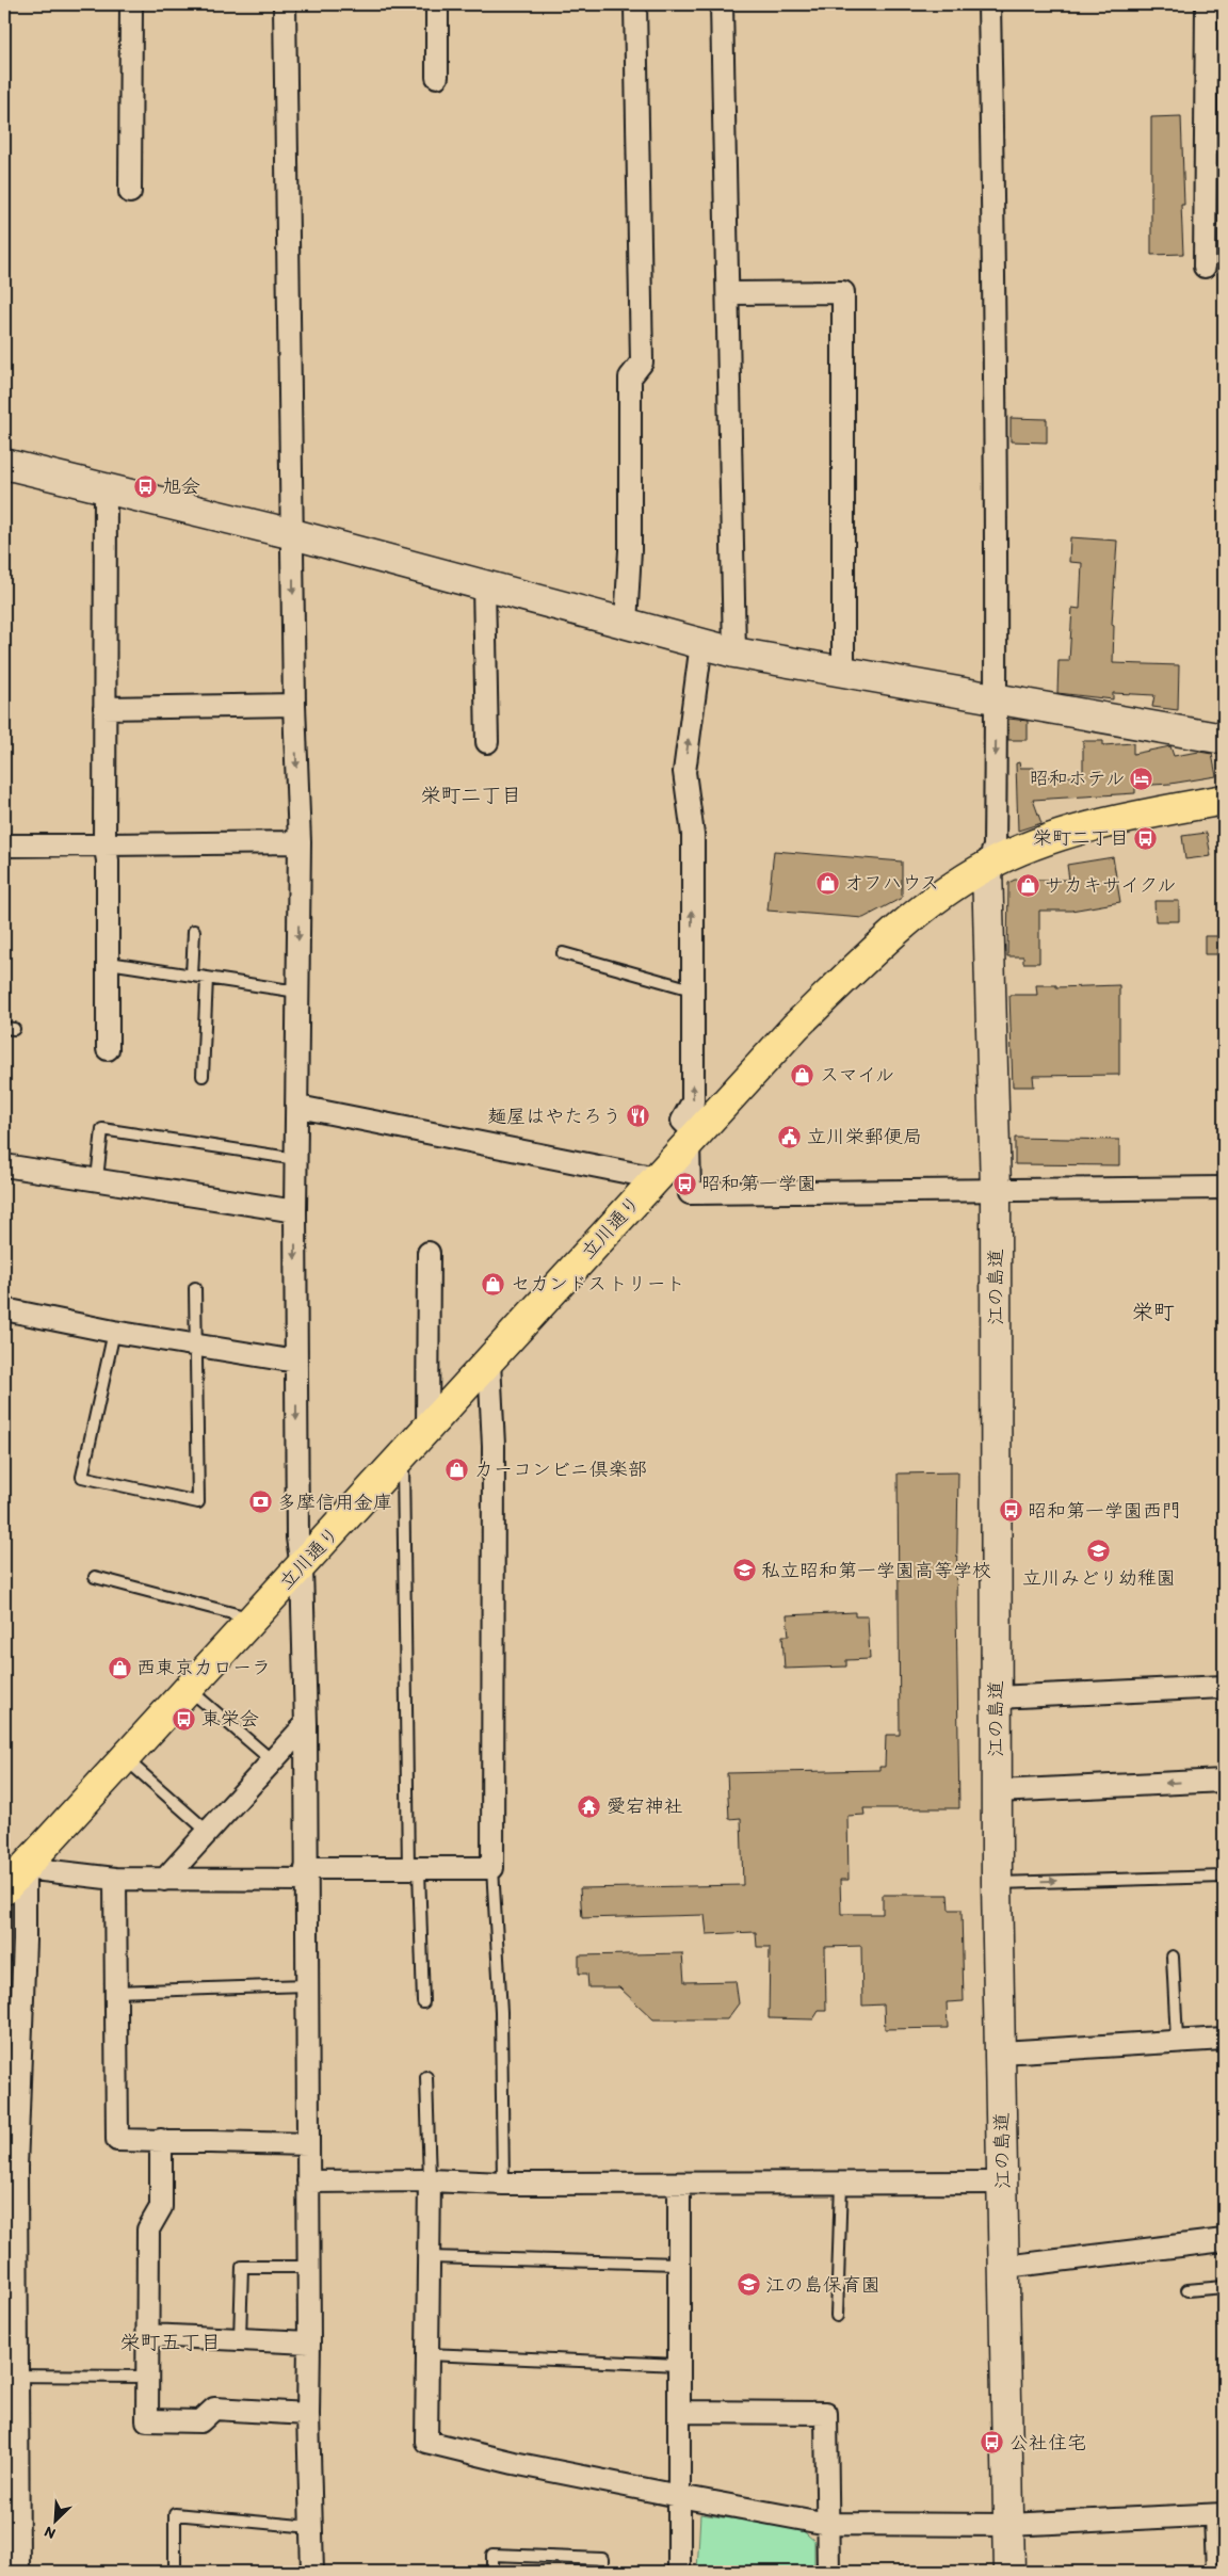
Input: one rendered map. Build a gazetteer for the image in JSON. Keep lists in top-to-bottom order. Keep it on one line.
{"streets":{"main road":["立川通り"],"street":["江の島道"]},"crossings":[["立川通り","江の島道"]],"districts":["栄町二丁目","栄町","栄町五丁目"],"places":{"bus stop":["旭会","栄町二丁目","昭和第一学園","昭和第一学園西門","東栄会","公社住宅"],"hotel":["昭和ホテル"],"shop":["オフハウス","サカキサイクル","スマイル","セカンドストリート","カーコンビニ倶楽部","西東京カローラ"],"restaurant":["麺屋はやたろう"],"public building":["立川栄郵便局"],"bank":["多摩信用金庫"],"school or university":["立川みどり幼稚園","私立昭和第一学園高等学校","江の島保育園"],"temple":["愛宕神社"]},"north":"bottom left"}
